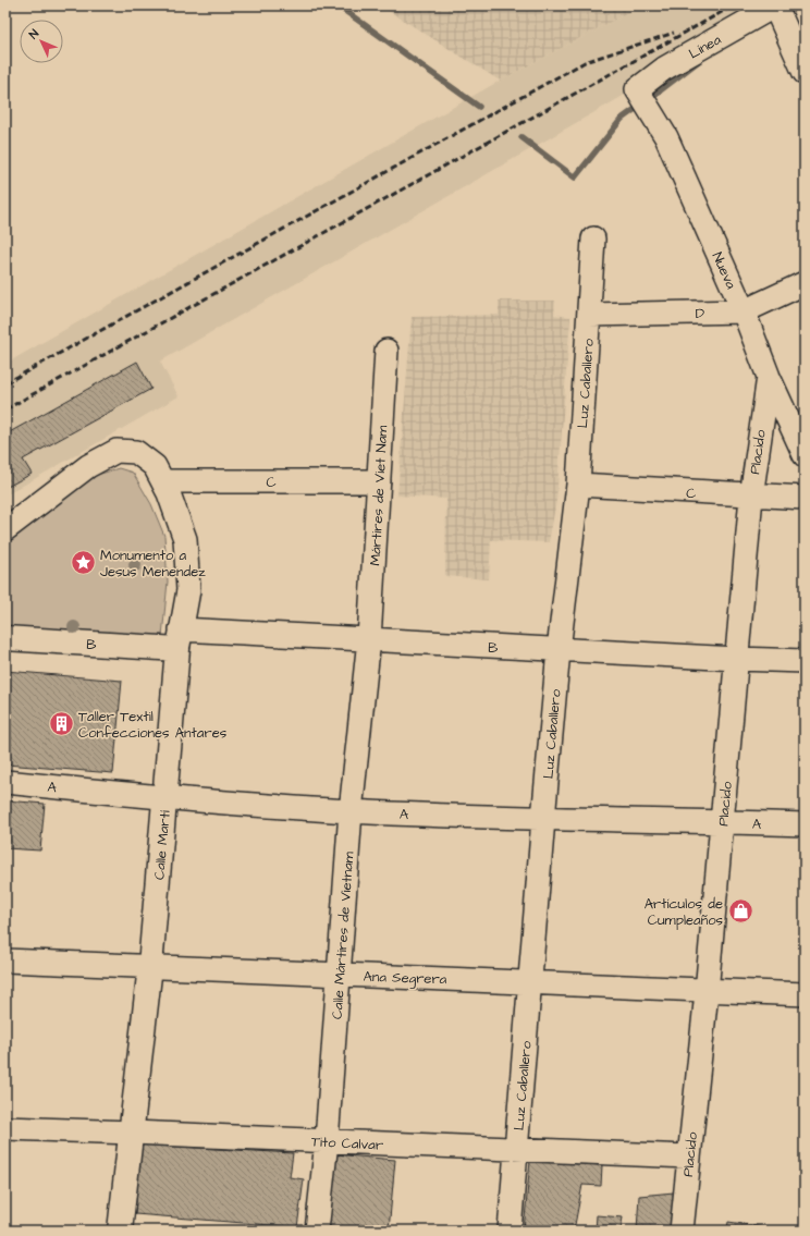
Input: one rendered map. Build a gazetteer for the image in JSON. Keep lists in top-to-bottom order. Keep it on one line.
{"streets":{"street":["Línea","Nueva","D","Luz Caballero","Placido","C","Mártires de Viet Nam","B","A","Calle Martí","Calle Mártires de Vietnam","Ana Segrera","Tito Calvar"]},"crossings":[["Línea","Nueva"],["Nueva","D"],["Nueva","Placido"],["D","Luz Caballero"],["Luz Caballero","C"],["Luz Caballero","B"],["Luz Caballero","A"],["Luz Caballero","Ana Segrera"],["Luz Caballero","Tito Calvar"],["Placido","C"],["Placido","B"],["Placido","A"],["Placido","Ana Segrera"],["Placido","Tito Calvar"],["C","Mártires de Viet Nam"],["C","Calle Martí"],["Mártires de Viet Nam","B"],["Mártires de Viet Nam","Calle Mártires de Vietnam"],["B","Calle Martí"],["B","Calle Mártires de Vietnam"],["A","Calle Martí"],["A","Calle Mártires de Vietnam"],["Calle Martí","Ana Segrera"],["Calle Martí","Tito Calvar"],["Calle Mártires de Vietnam","Ana Segrera"],["Calle Mártires de Vietnam","Tito Calvar"]],"places":{"place":["Monumento a Jesus Menendez"],"building":["Taller Textil Confecciones Antares"],"shop":["Artículos de Cumpleaños"]},"north":"top left"}
